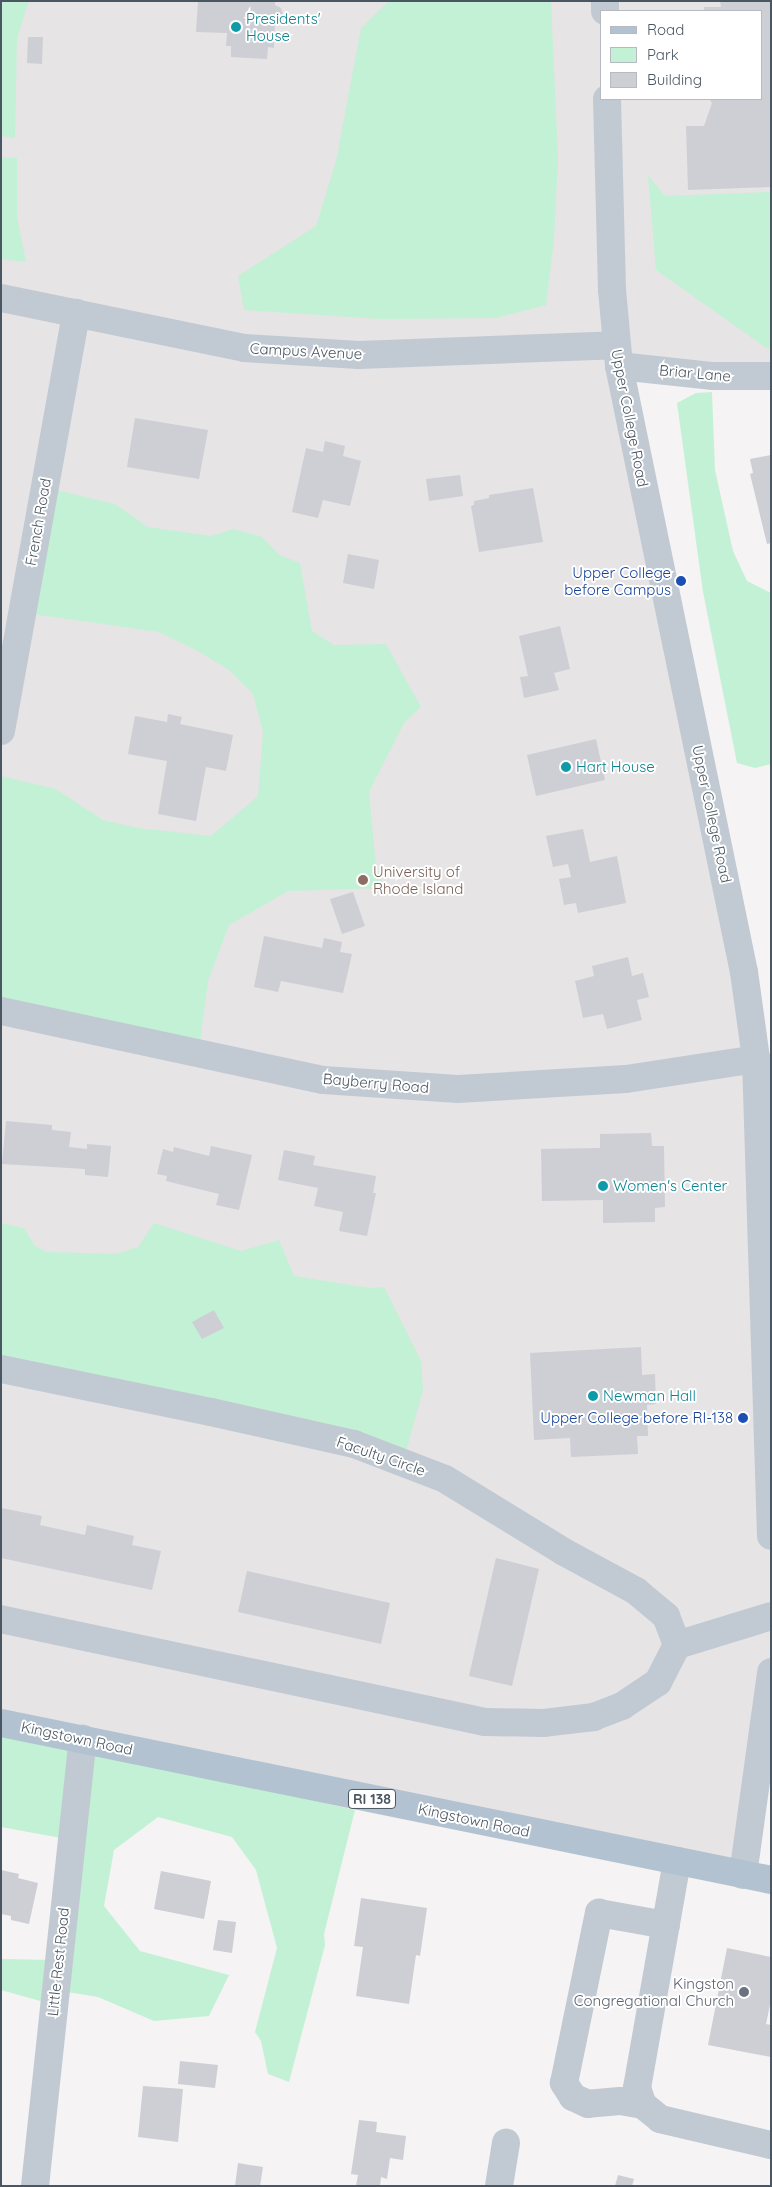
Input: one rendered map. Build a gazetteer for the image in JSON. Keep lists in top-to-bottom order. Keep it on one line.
{"streets":{"main road":["Kingstown Road","RI 138"],"street":["Campus Avenue","Briar Lane","Upper College Road","French Road","Bayberry Road","Faculty Circle","Little Rest Road"]},"crossings":[["Campus Avenue","Briar Lane"],["Campus Avenue","Upper College Road"],["Campus Avenue","French Road"],["Briar Lane","Upper College Road"],["Upper College Road","Bayberry Road"],["Kingstown Road","Little Rest Road"]],"places":["Presidents' House","Upper College before Campus","Hart House","University of Rhode Island","Women's Center","Newman Hall","Upper College before RI-138","Kingston Congregational Church"],"legend":["Road","Park","Building"]}
